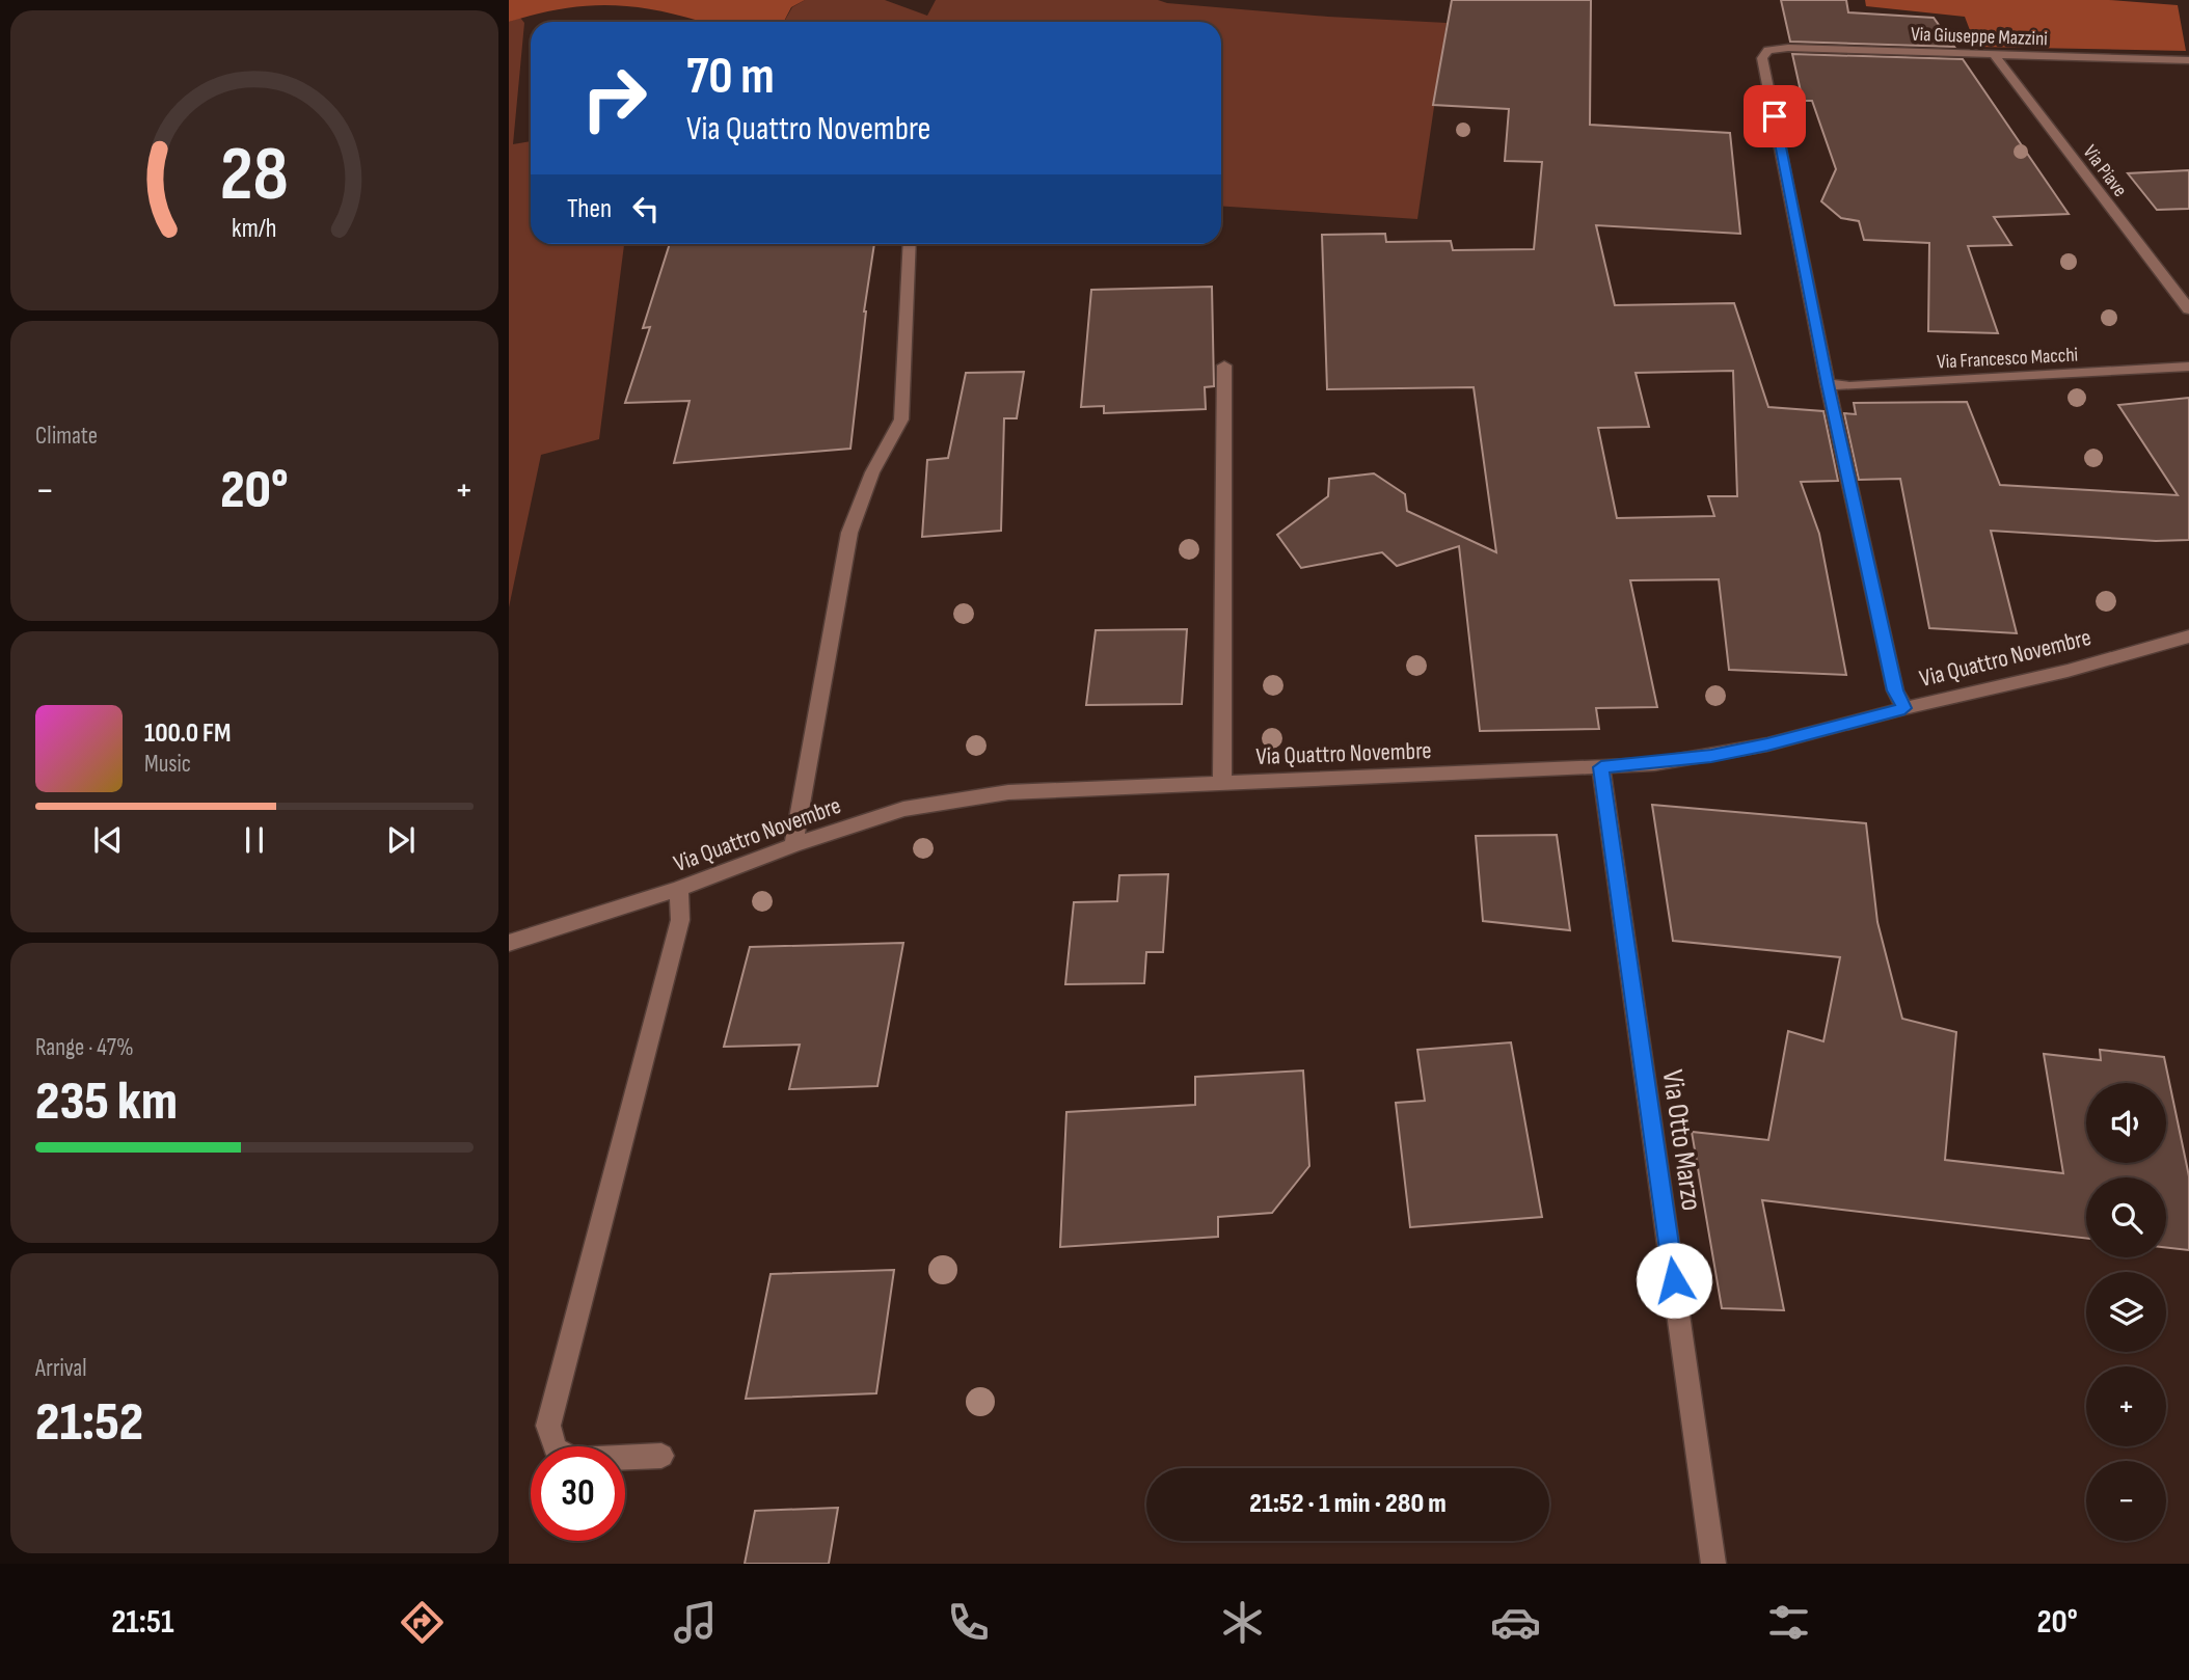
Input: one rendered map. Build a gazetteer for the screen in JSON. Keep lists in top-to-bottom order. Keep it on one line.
{"streets":{"street":["Via Giuseppe Mazzini","Via Piave","Via Francesco Macchi","Via Quattro Novembre","Via Otto Marzo"]},"crossings":[["Via Giuseppe Mazzini","Via Piave"],["Via Giuseppe Mazzini","Via Francesco Macchi"],["Via Quattro Novembre","Via Otto Marzo"]],"page":{"turn":["70 m","Via Quattro Novembre"],"then":"Then","tile":["Climate",["Range · 47%","235 km"],["Arrival","21:52"]],"heat":["−","20°","+"],"song":["100.0 FM","Music"],"map_buttons":["+","−"],"limit":"30","trip":"21:52 · 1 min · 280 m","tabs":["21:51","20°"],"gauge":["28","km/h"]}}
